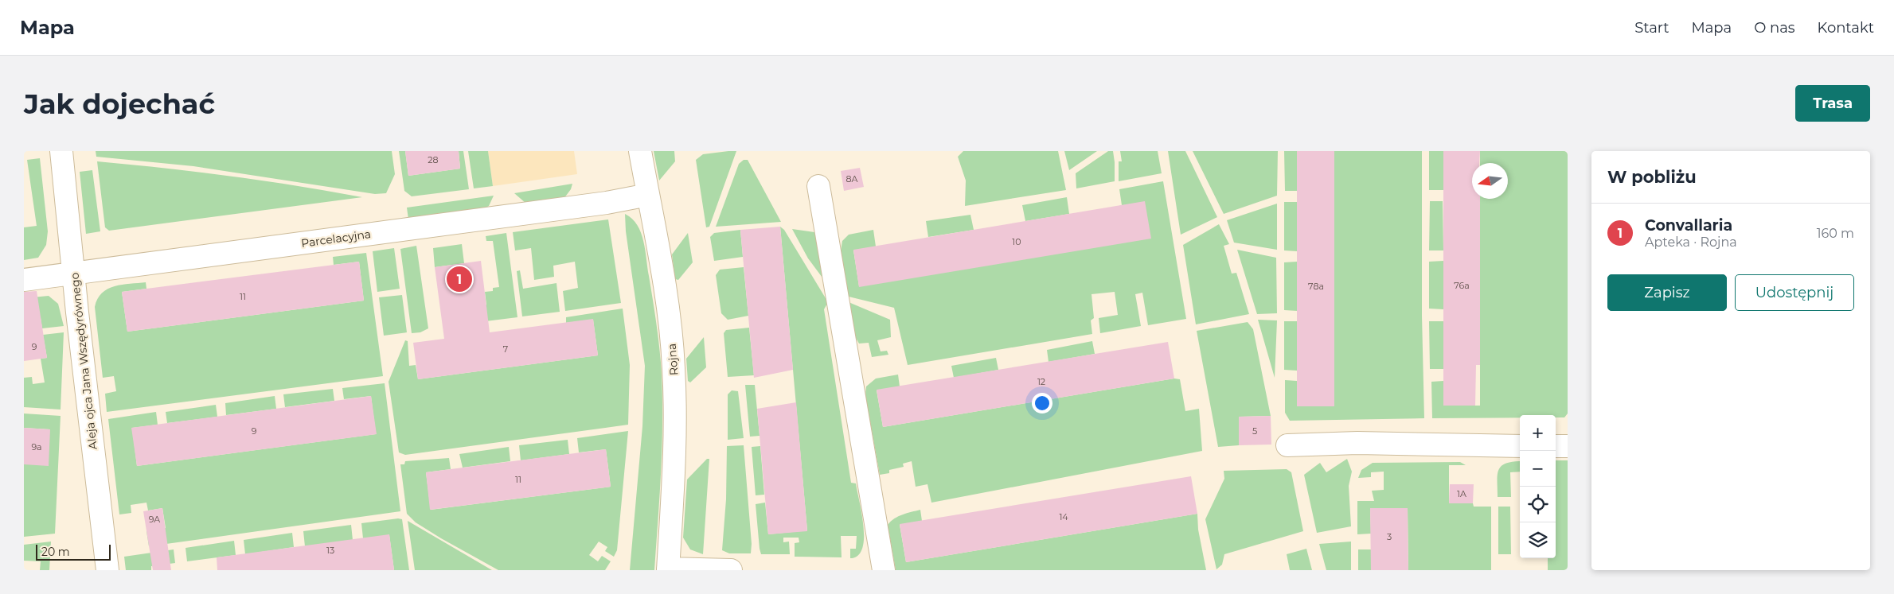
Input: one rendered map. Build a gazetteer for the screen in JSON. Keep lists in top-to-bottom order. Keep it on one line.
{"streets":{"street":["Parcelacyjna","Rojna","Aleja ojca Jana Wszędyrównego"]},"crossings":[["Parcelacyjna","Rojna"],["Parcelacyjna","Aleja ojca Jana Wszędyrównego"]],"house_numbers":["28","8A","10","76a","78a","11","9","7","12","9","5","9a","11","1A","14","9A","3","13"],"scale_bar":"20 m","north":"left","page":{"header":"Mapa","nav":["Start","Mapa","O nas","Kontakt"],"buttons":["Trasa",["Zapisz","Udostępnij"]],"title":"Jak dojechać","heading":"W pobliżu","list":[{"mark":"1","name":"Convallaria","note":"Apteka · Rojna","value":"160 m"}],"pins":"1","map_buttons":["+","−"],"scale":"20 m"}}
